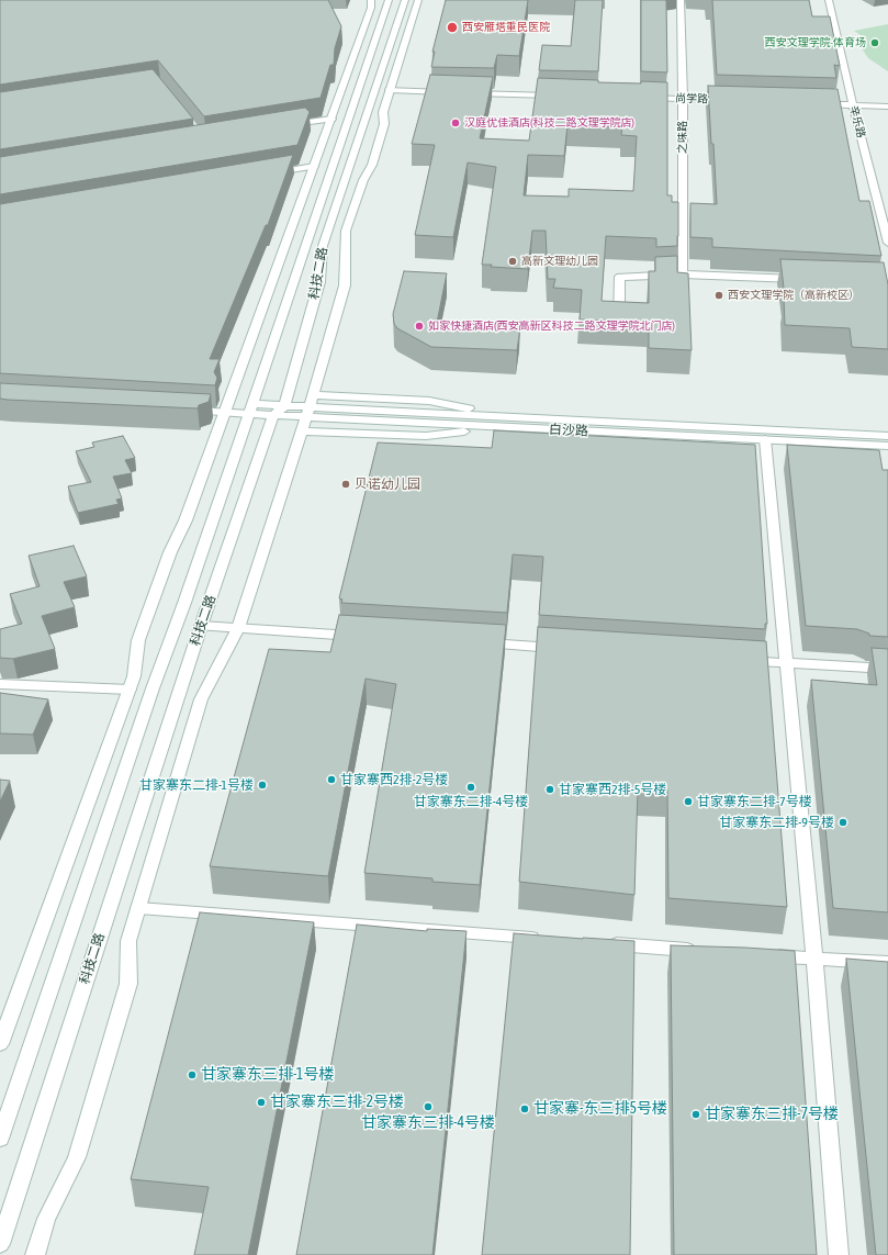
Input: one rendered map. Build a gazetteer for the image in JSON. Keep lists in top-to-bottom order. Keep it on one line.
{"streets":{"street":["尚学路","辛乐路","之味路","科技二路","白沙路"]},"crossings":[["尚学路","之味路"],["科技二路","白沙路"]],"places":["西安雁塔重民医院","西安文理学院-体育场","汉庭优佳酒店(科技二路文理学院店)","高新文理幼儿园","西安文理学院（高新校区）","如家快捷酒店(西安高新区科技二路文理学院北门店)","贝诺幼儿园","甘家寨西2排-2号楼","甘家寨东二排-1号楼","甘家寨东二排-4号楼","甘家寨西2排-5号楼","甘家寨东二排-7号楼","甘家寨东二排-9号楼","甘家寨东三排-1号楼","甘家寨东三排-2号楼","甘家寨东三排-4号楼","甘家寨-东三排5号楼","甘家寨东三排-7号楼"]}
